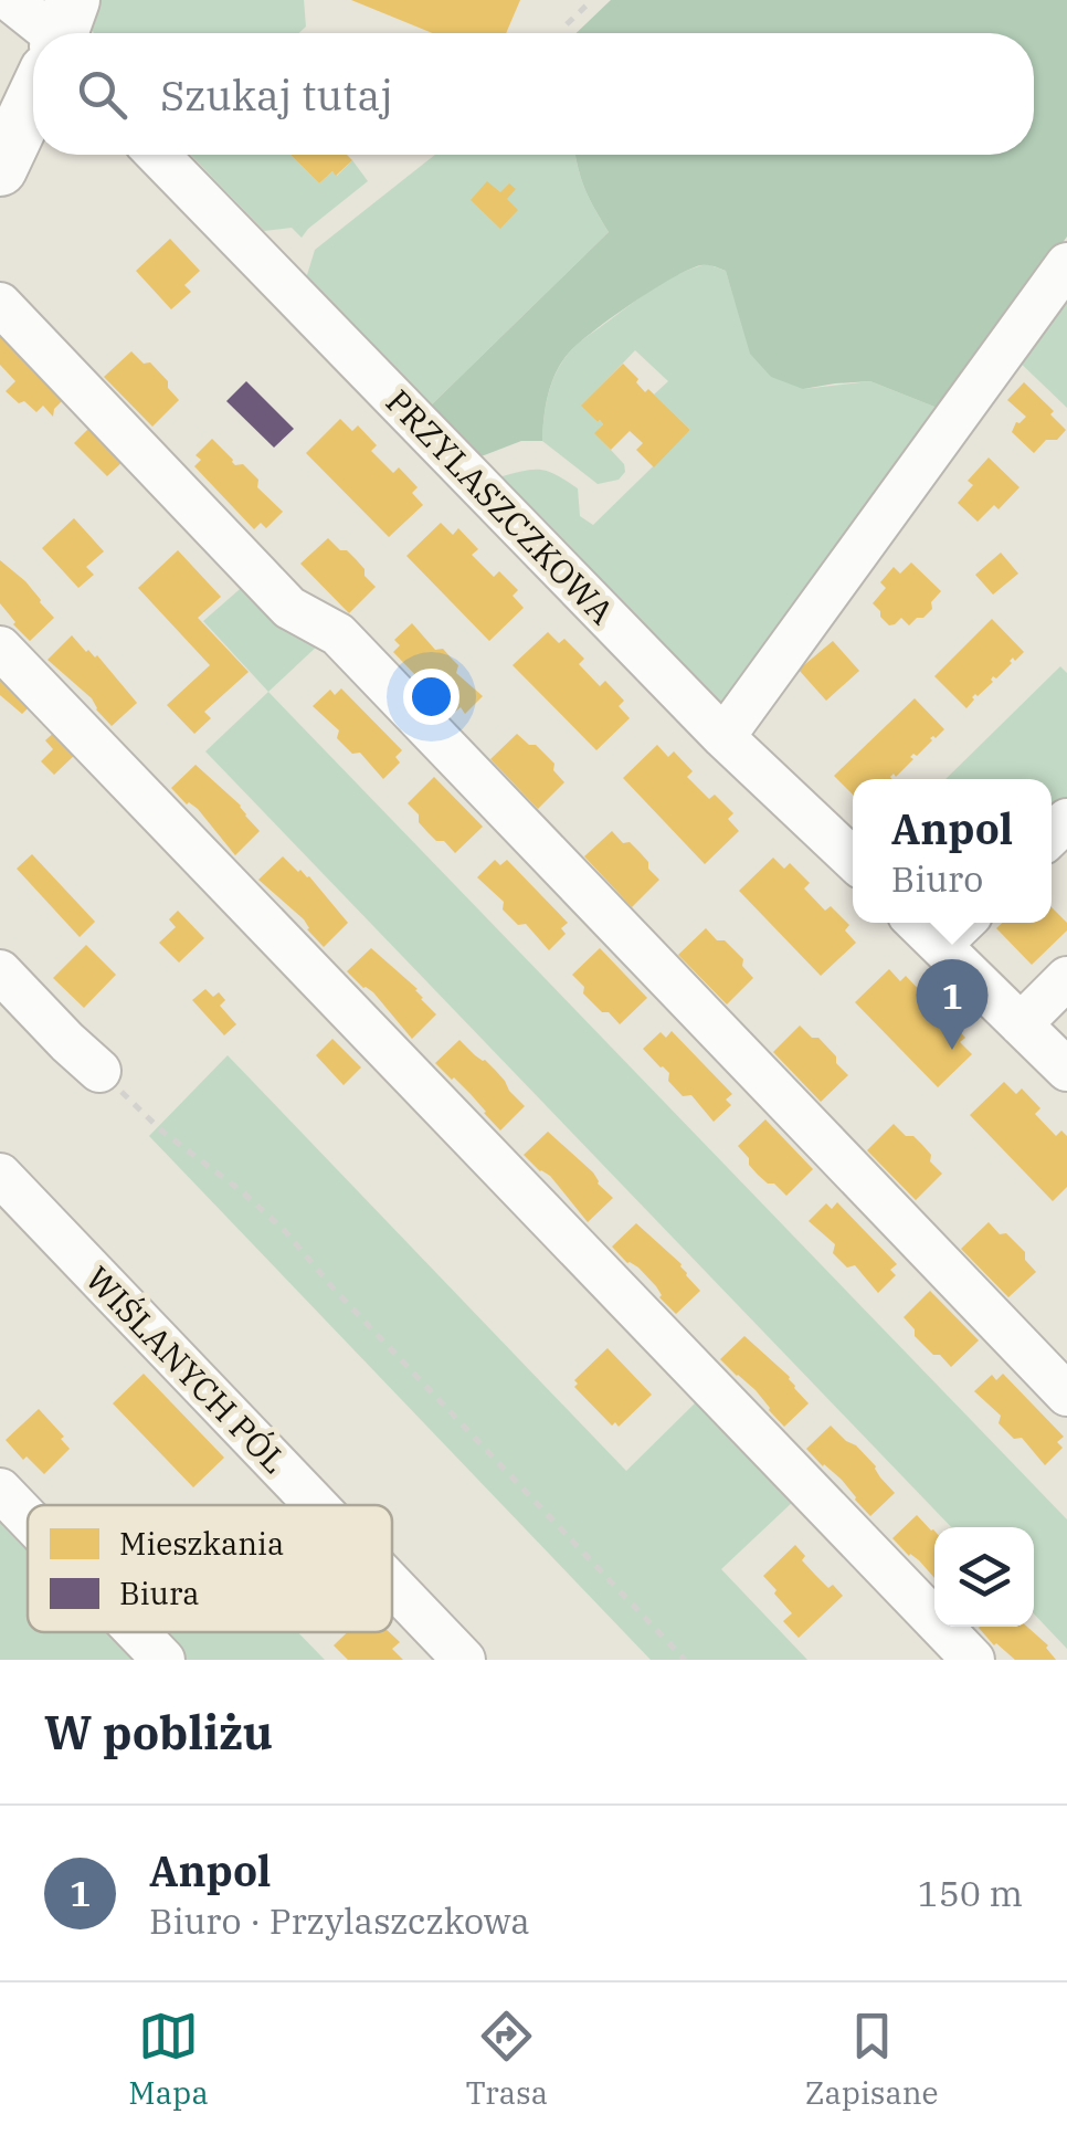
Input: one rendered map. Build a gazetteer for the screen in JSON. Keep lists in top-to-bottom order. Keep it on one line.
{"streets":{"street":["PRZYLASZCZKOWA","WIŚLANYCH PÓL"]},"legend":["Mieszkania","Biura"],"page":{"search":"Szukaj tutaj","popup":["Anpol","Biuro"],"pins":"1","heading":"W pobliżu","list":[{"mark":"1","name":"Anpol","note":"Biuro · Przylaszczkowa","value":"150 m"}],"nav":["Mapa","Trasa","Zapisane"]}}
